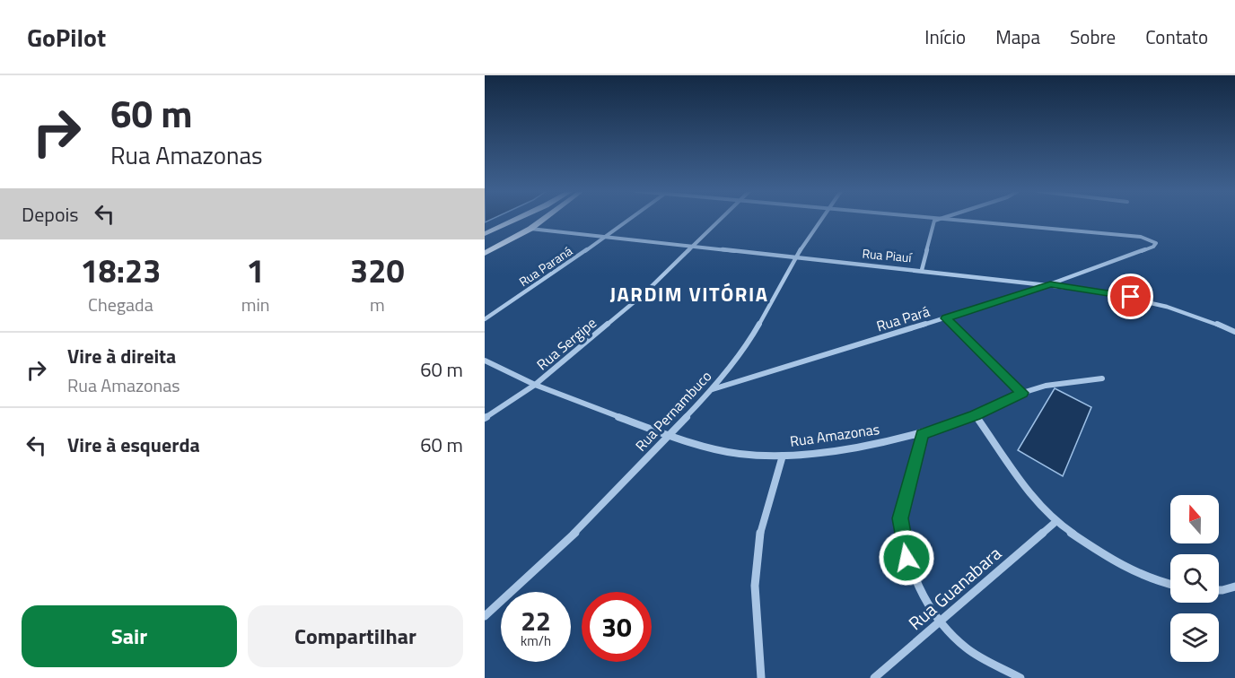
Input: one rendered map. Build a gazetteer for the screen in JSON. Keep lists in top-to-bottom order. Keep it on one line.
{"streets":{"street":["Rua Piauí","Rua Paraná","Rua Pará","Rua Sergipe","Rua Pernambuco","Rua Amazonas","Rua Guanabara"]},"crossings":[["Rua Piauí","Rua Paraná"],["Rua Piauí","Rua Pará"],["Rua Piauí","Rua Sergipe"],["Rua Piauí","Rua Pernambuco"],["Rua Pará","Rua Pernambuco"],["Rua Sergipe","Rua Amazonas"],["Rua Pernambuco","Rua Amazonas"]],"districts":["JARDIM VITÓRIA"],"north":"top","page":{"header":"GoPilot","nav":["Início","Mapa","Sobre","Contato"],"turn":["60 m","Rua Amazonas"],"then":"Depois","eta":["18:23","Chegada","1","min","320","m"],"list":[{"name":"Vire à direita","note":"Rua Amazonas","value":"60 m"},{"name":"Vire à esquerda","value":"60 m"}],"speed":"22 km/h","limit":"30","buttons":["Sair","Compartilhar"]}}
